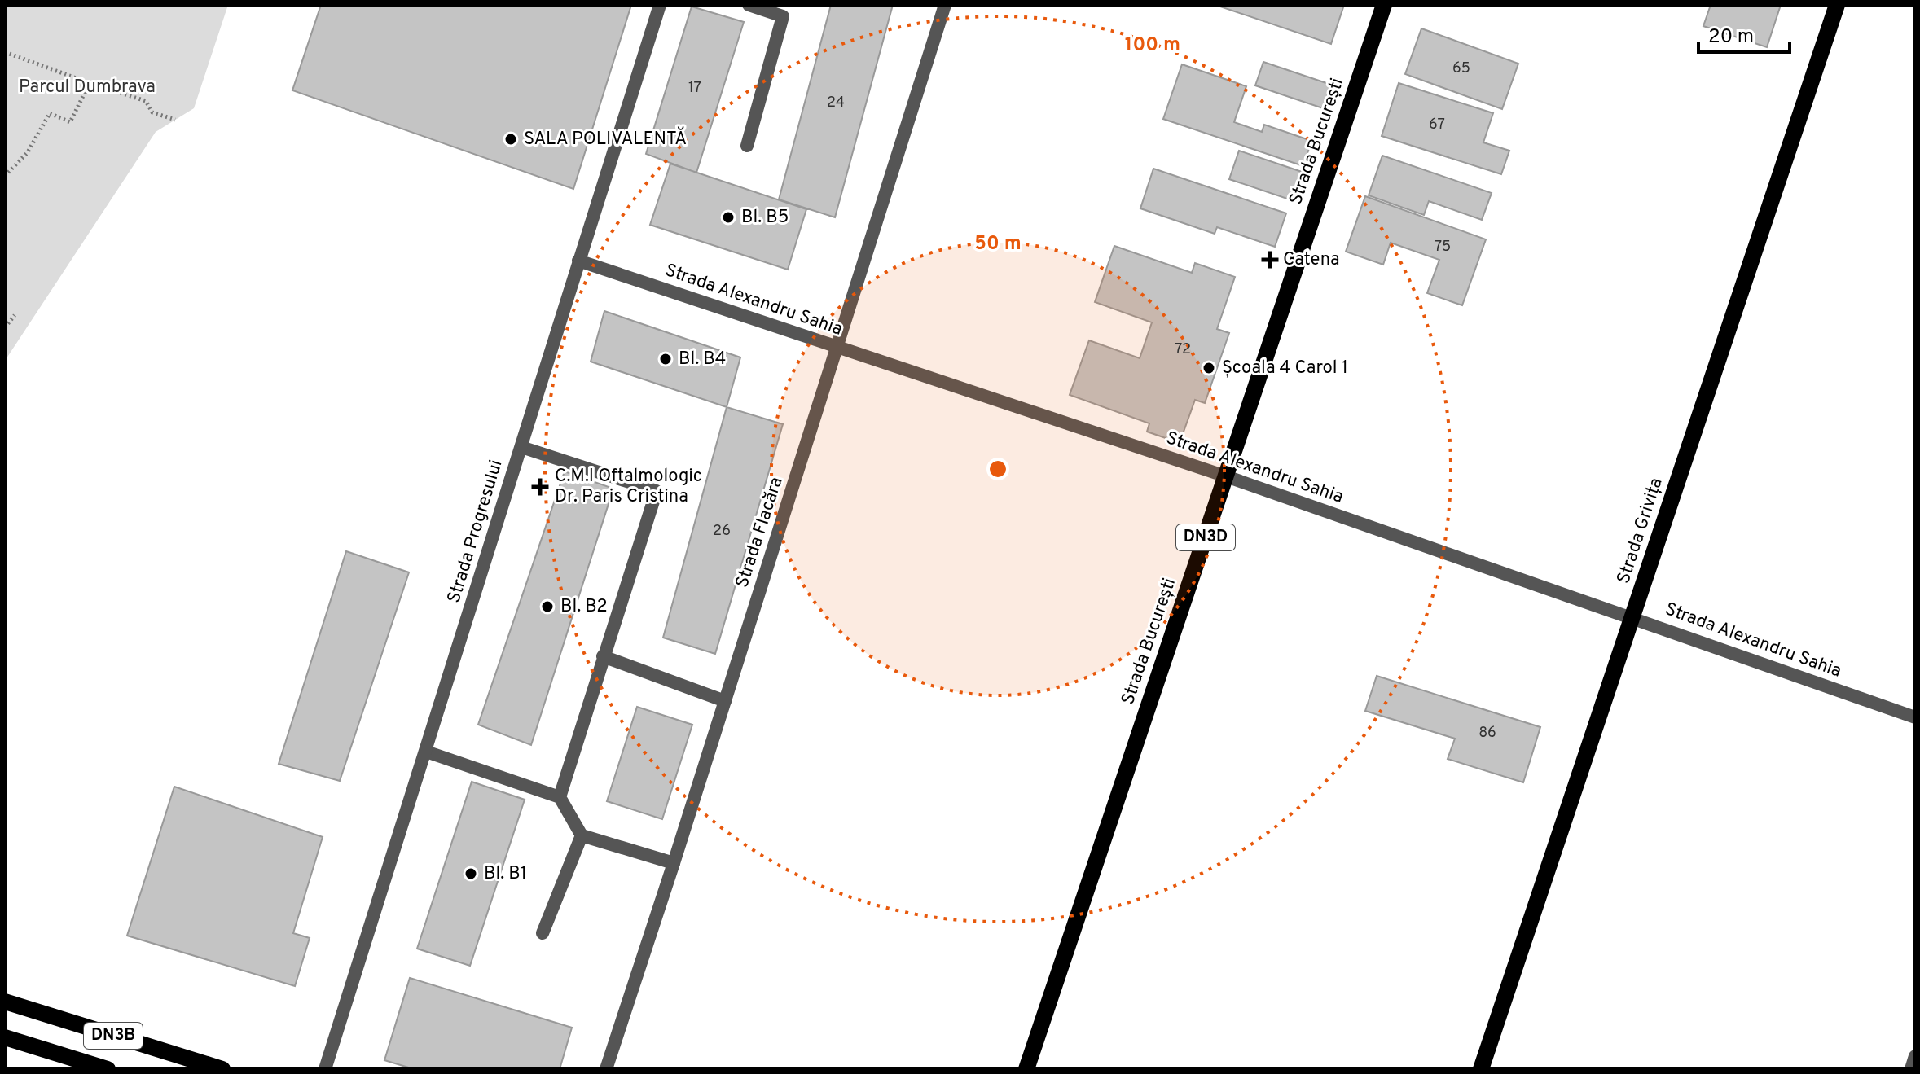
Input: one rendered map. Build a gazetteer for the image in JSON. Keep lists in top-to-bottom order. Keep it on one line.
{"streets":{"main road":["Strada București","Strada Grivița","DN3D","DN3B"],"street":["Strada Alexandru Sahia","Strada Progresului","Strada Flacăra"]},"crossings":[["Strada București","Strada Alexandru Sahia"],["Strada Alexandru Sahia","Strada Grivița"],["Strada Alexandru Sahia","Strada Progresului"],["Strada Alexandru Sahia","Strada Flacăra"]],"parks":["Parcul Dumbrava"],"places":{"other":["SALA POLIVALENTĂ","Bl. B5","Bl. B4","Școala 4 Carol 1","Bl. B2","Bl. B1"],"health":["Catena","C.M.I Oftalmologic Dr. Paris Cristina"]},"house_numbers":["65","17","24","67","75","72","26","86"],"scale_bar":"20 m","rings":["100 m","50 m"]}
